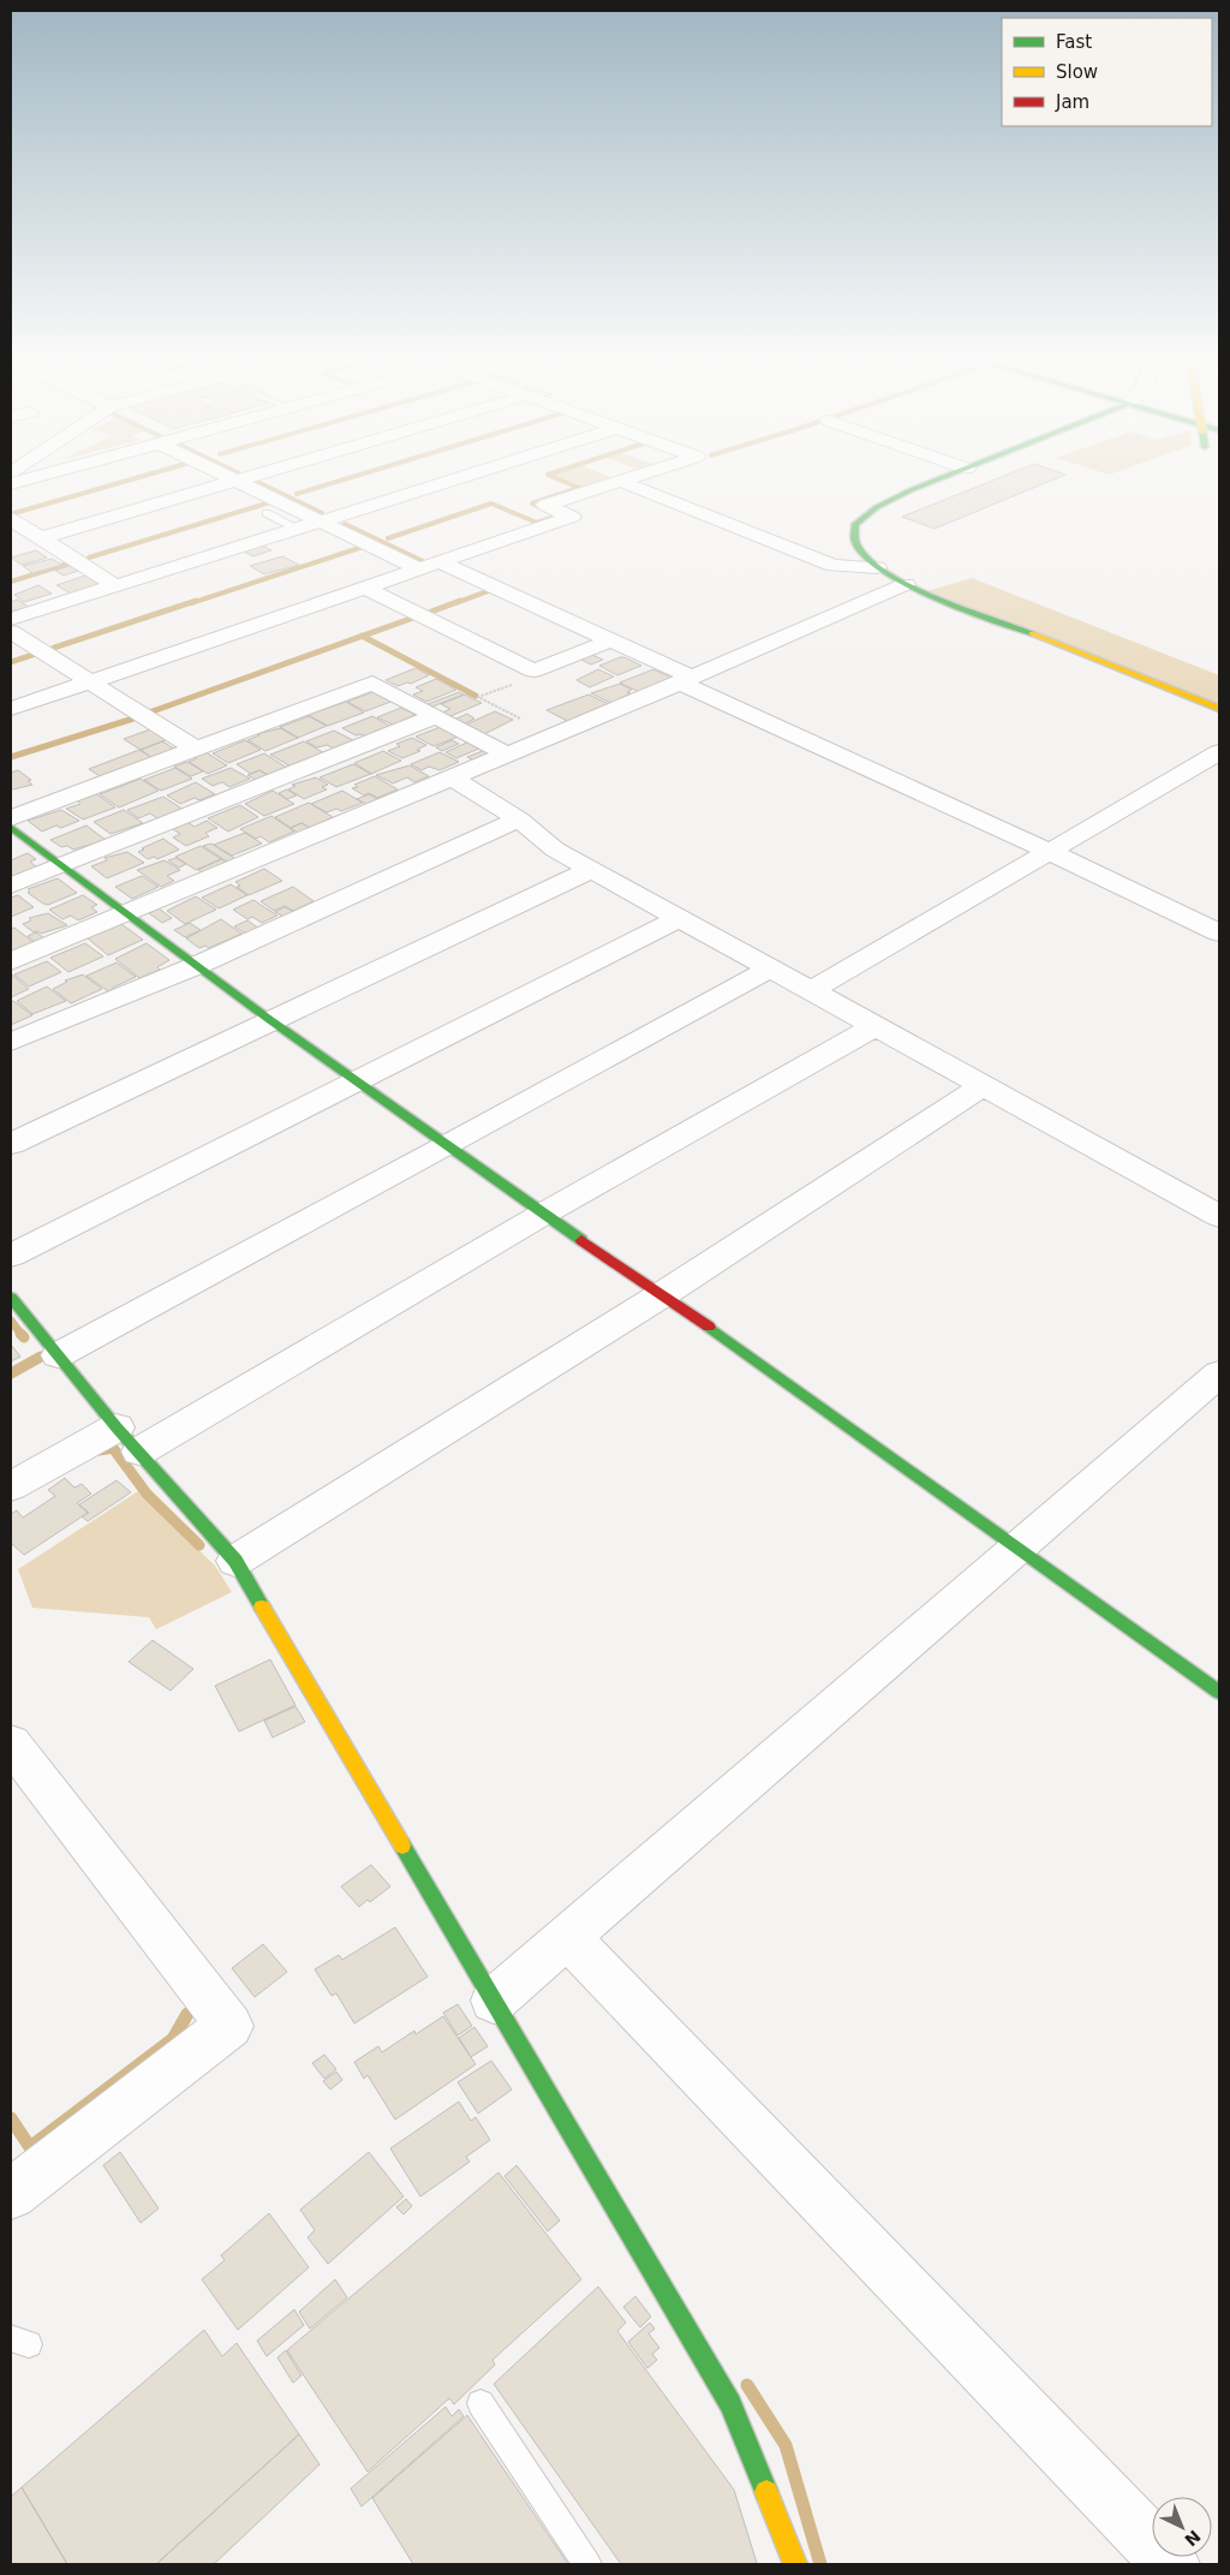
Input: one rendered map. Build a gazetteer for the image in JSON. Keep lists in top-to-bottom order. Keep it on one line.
{"legend":["Fast","Slow","Jam"],"north":"bottom right"}
